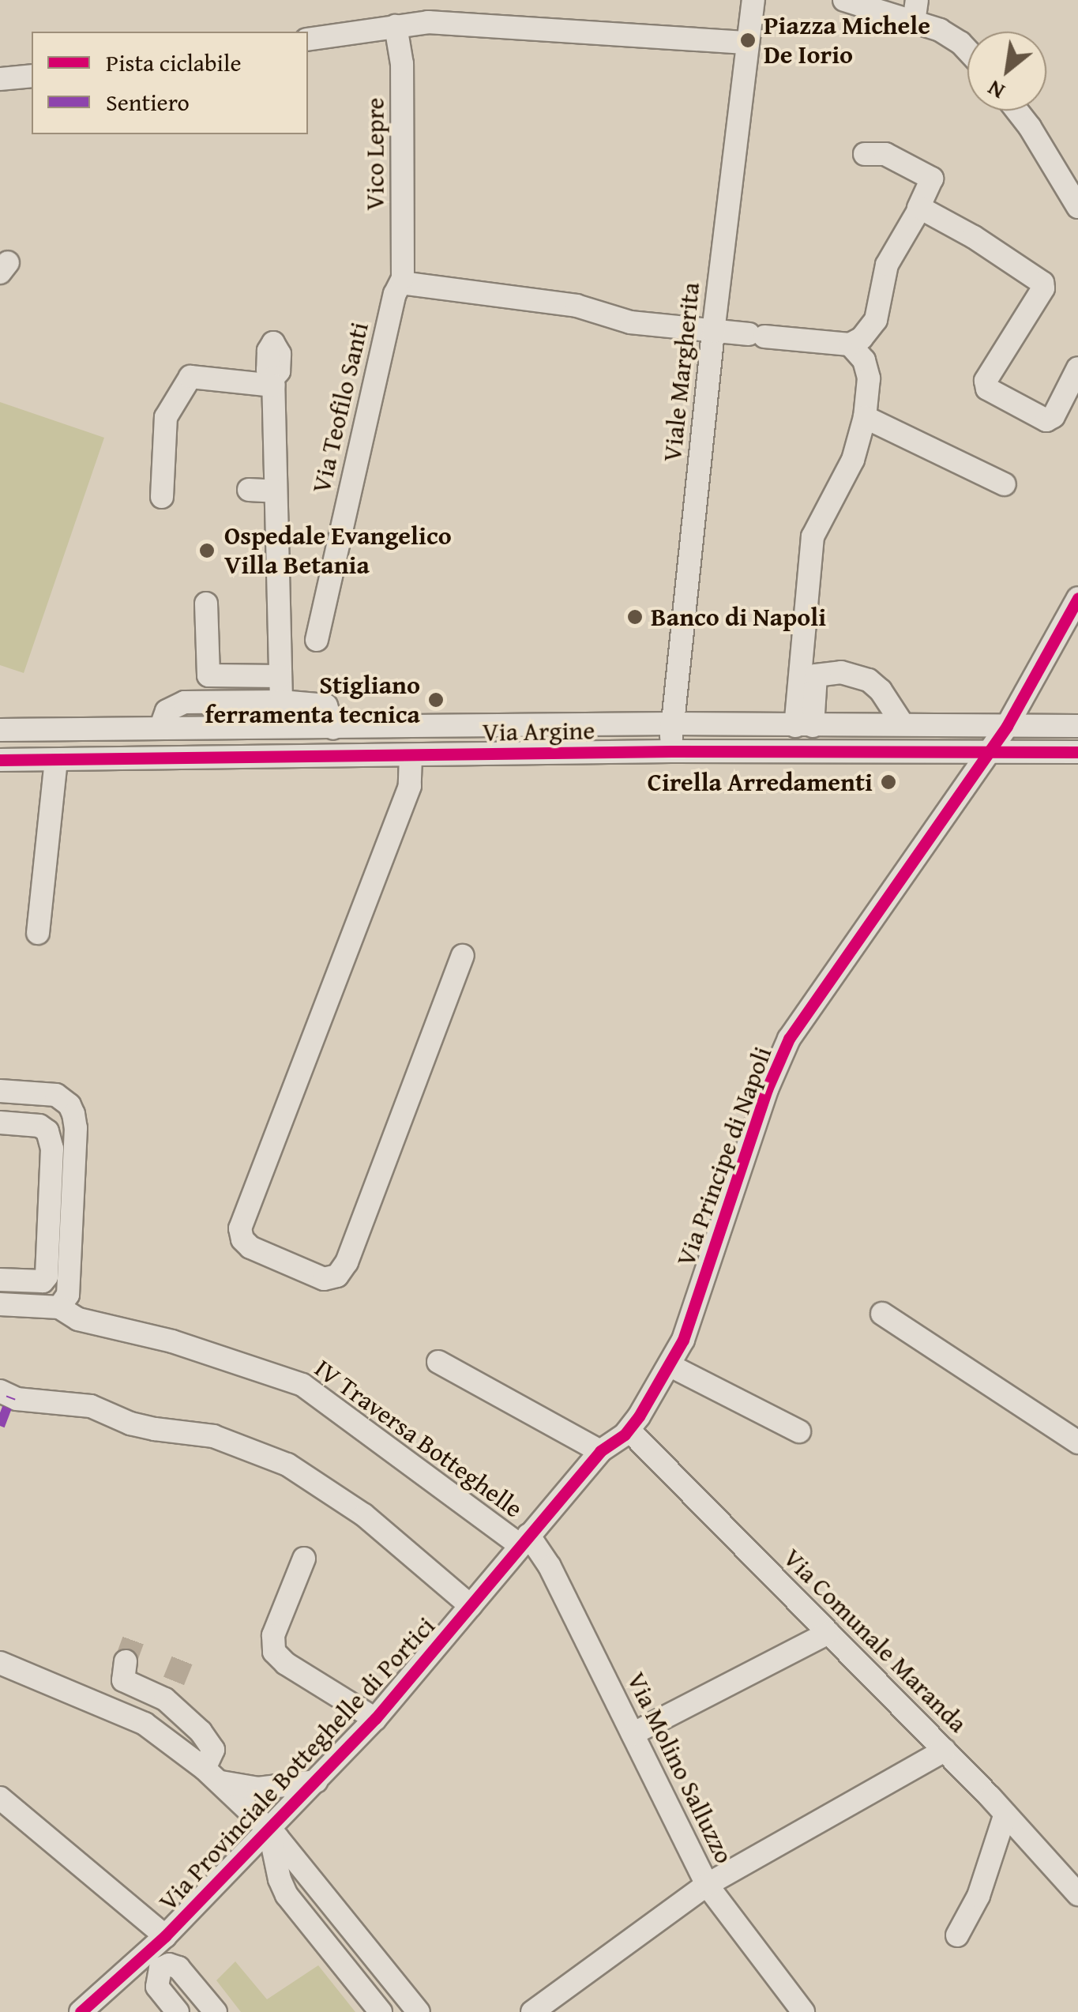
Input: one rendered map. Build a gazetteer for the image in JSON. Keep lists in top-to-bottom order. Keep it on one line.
{"streets":{"street":["Vico Lepre","Viale Margherita","Via Teofilo Santi","Via Argine","Via Principe di Napoli","IV Traversa Botteghelle","Via Comunale Maranda","Via Provinciale Botteghelle di Portici","Via Molino Salluzzo"]},"crossings":[["Vico Lepre","Via Teofilo Santi"],["Viale Margherita","Via Argine"],["Via Argine","Via Principe di Napoli"],["Via Principe di Napoli","Via Comunale Maranda"],["Via Principe di Napoli","Via Provinciale Botteghelle di Portici"],["IV Traversa Botteghelle","Via Provinciale Botteghelle di Portici"],["IV Traversa Botteghelle","Via Molino Salluzzo"],["Via Comunale Maranda","Via Provinciale Botteghelle di Portici"],["Via Provinciale Botteghelle di Portici","Via Molino Salluzzo"]],"places":["Piazza Michele De Iorio","Ospedale Evangelico Villa Betania","Banco di Napoli","Stigliano ferramenta tecnica","Cirella Arredamenti"],"legend":["Pista ciclabile","Sentiero"],"north":"bottom left"}
